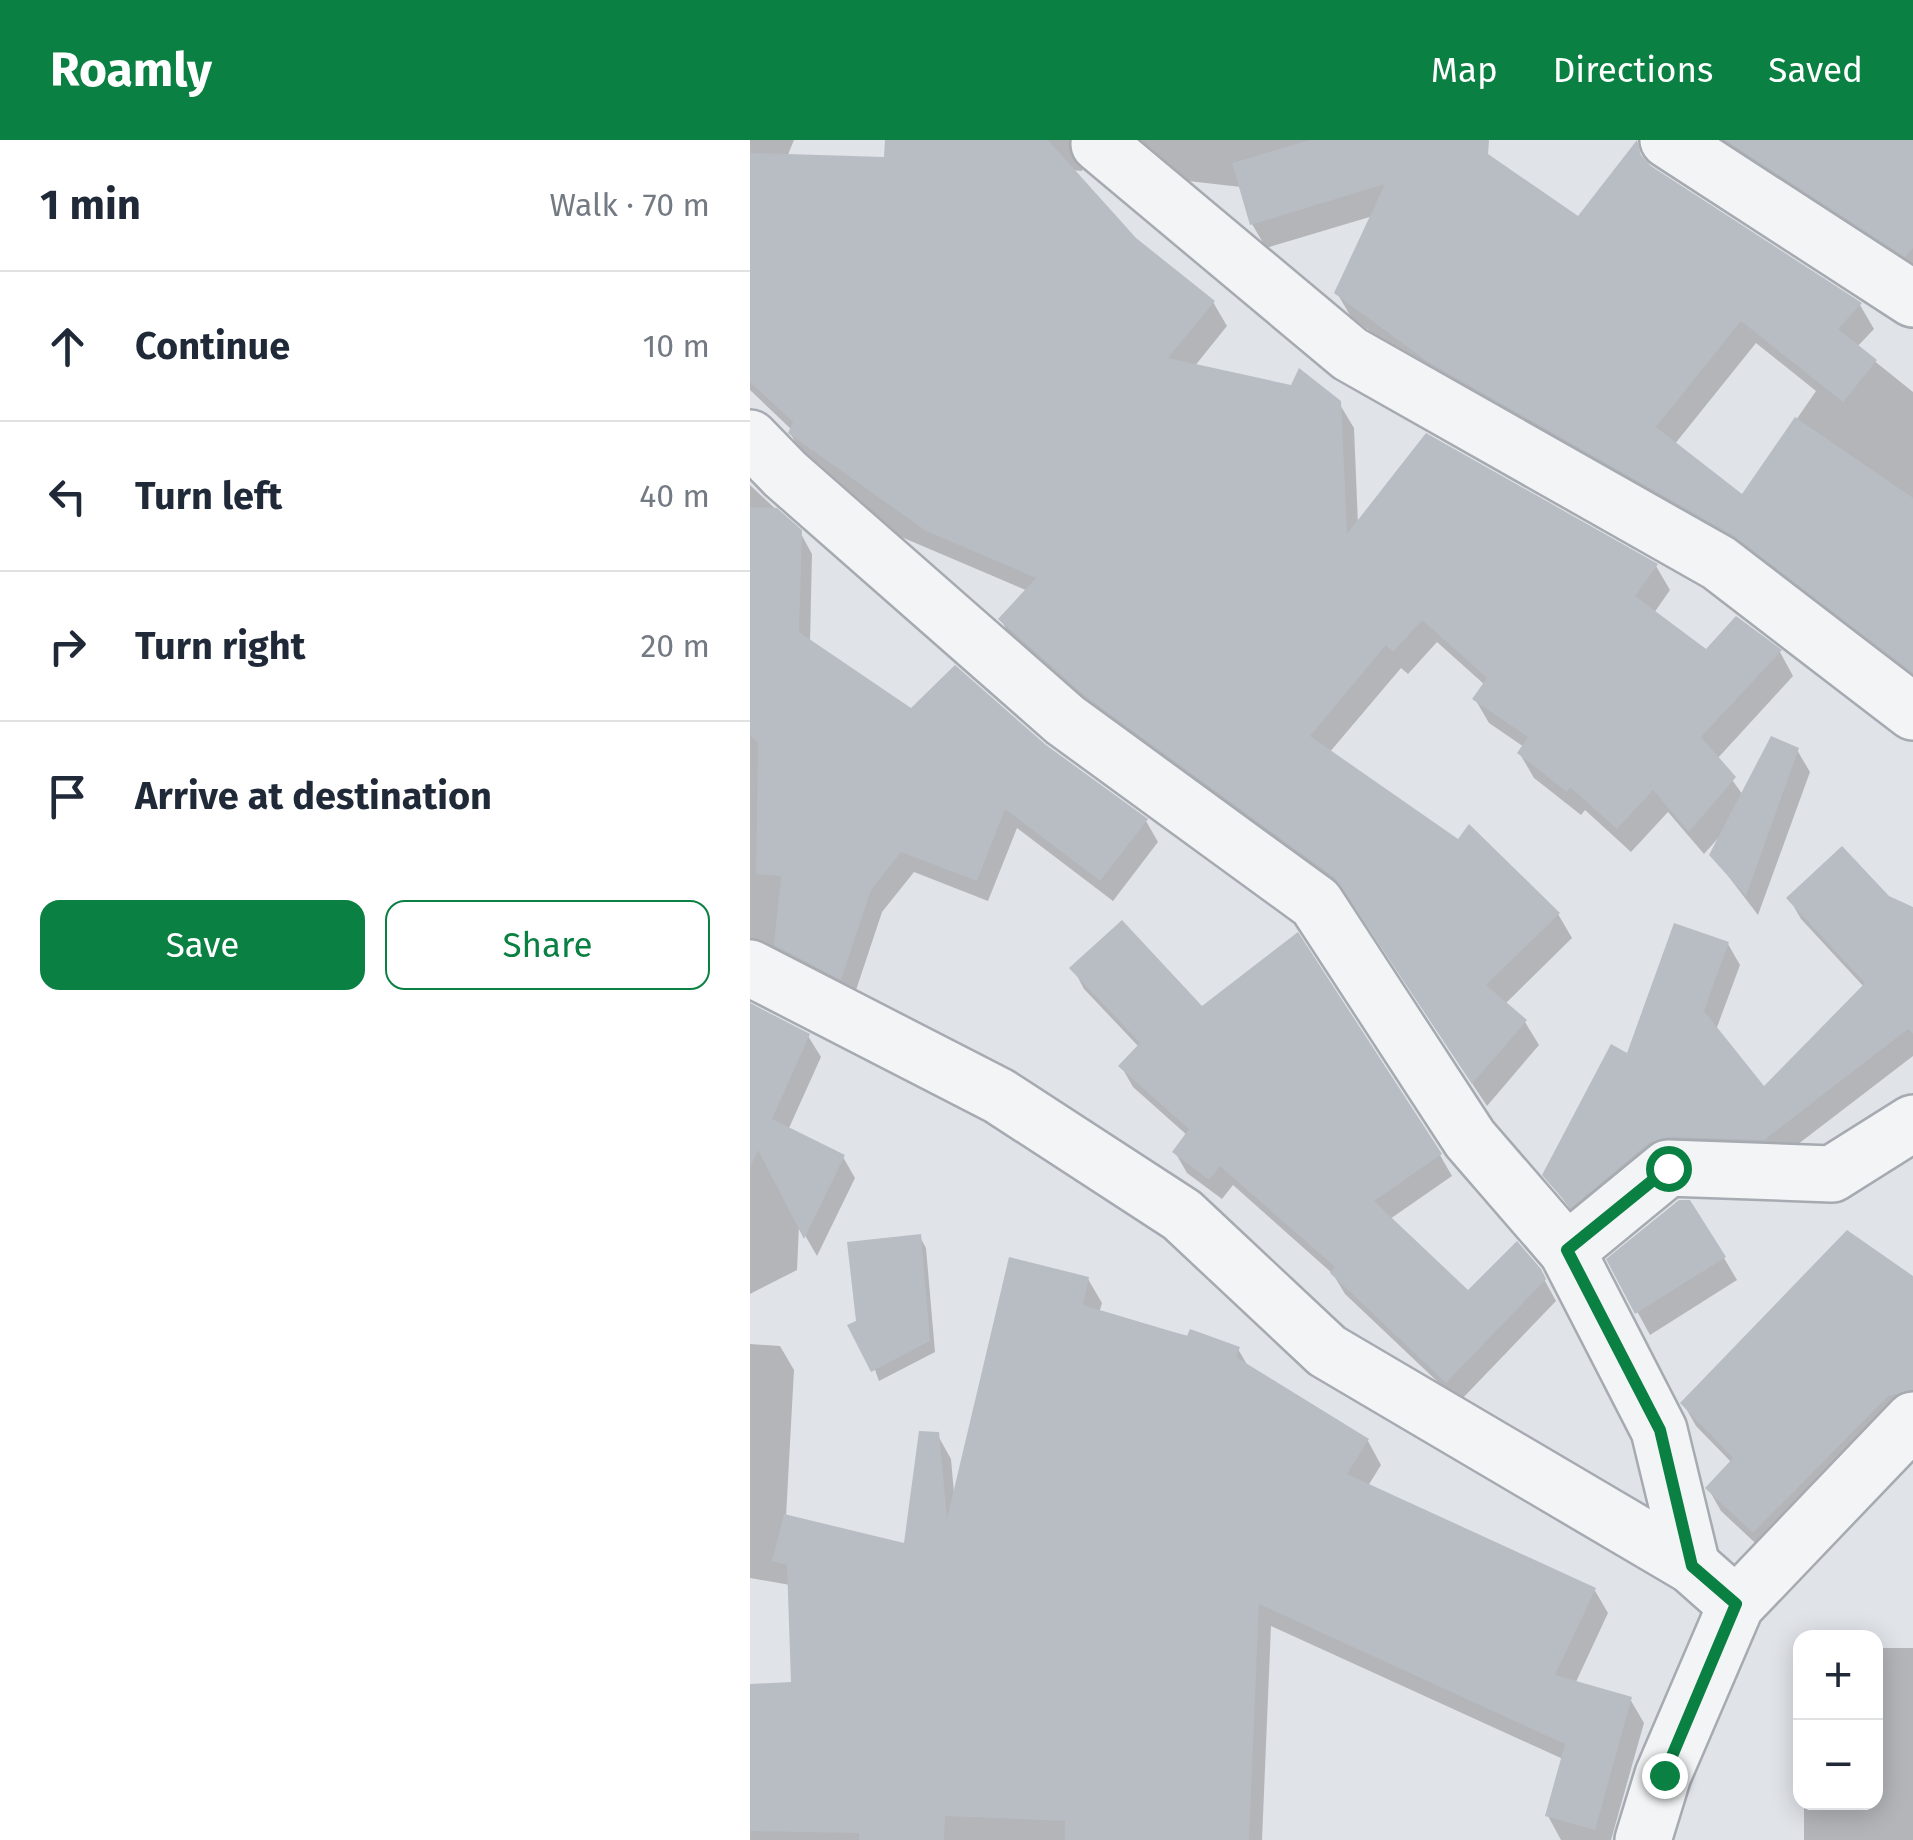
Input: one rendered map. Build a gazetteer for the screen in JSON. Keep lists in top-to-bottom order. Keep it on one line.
{"page":{"header":"Roamly","nav":["Map","Directions","Saved"],"heading":["1 min","Walk · 70 m"],"list":[["Continue","10 m"],["Turn left","40 m"],["Turn right","20 m"],"Arrive at destination"],"buttons":["Save","Share"],"map_buttons":["+","−"]}}
